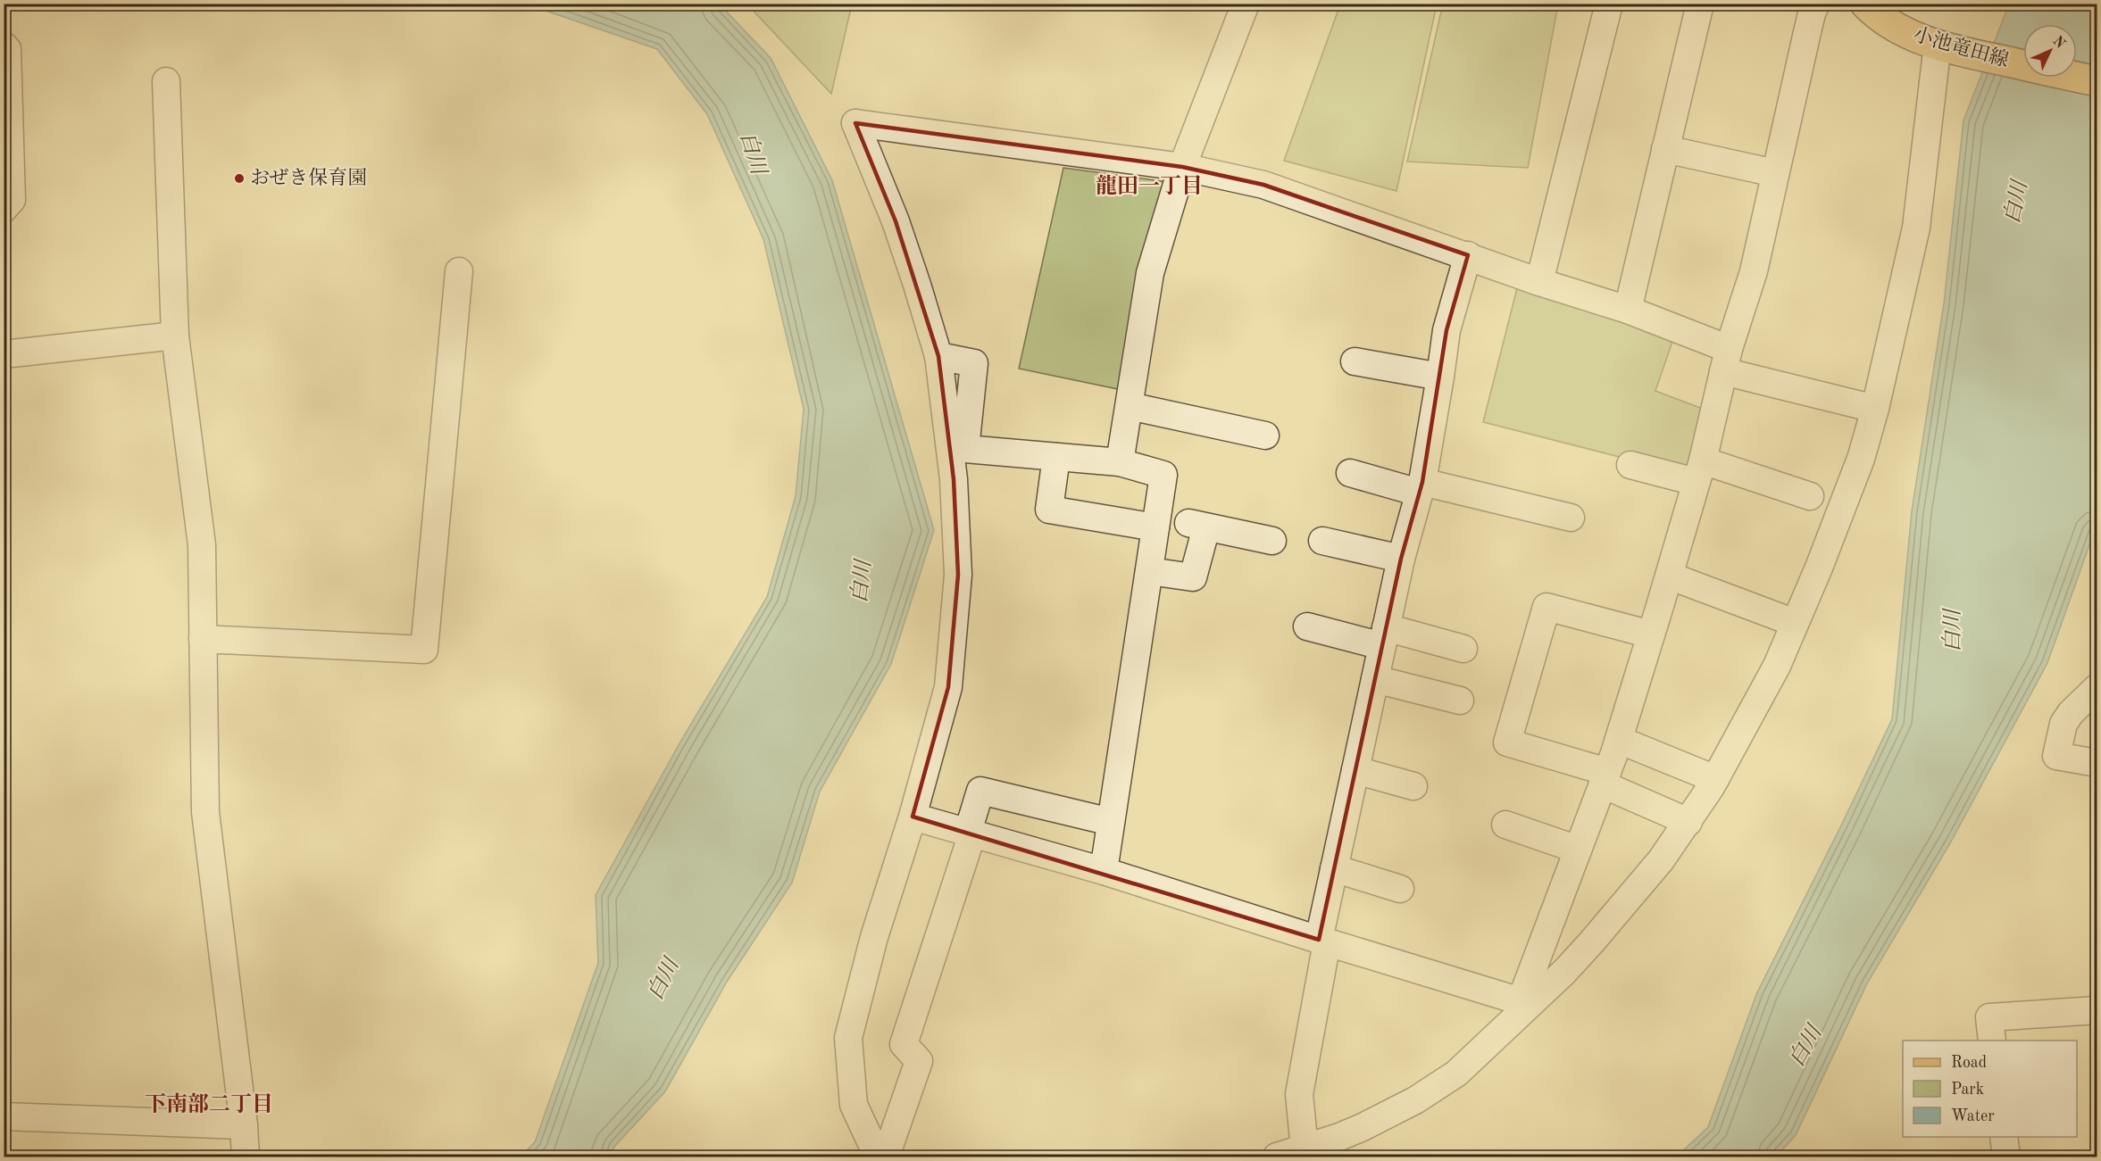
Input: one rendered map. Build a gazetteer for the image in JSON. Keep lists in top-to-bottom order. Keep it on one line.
{"streets":{"main road":["小池竜田線"]},"districts":["龍田一丁目","下南部二丁目"],"water":["白川"],"places":["おぜき保育園"],"legend":["Road","Park","Water"],"north":"top right"}
